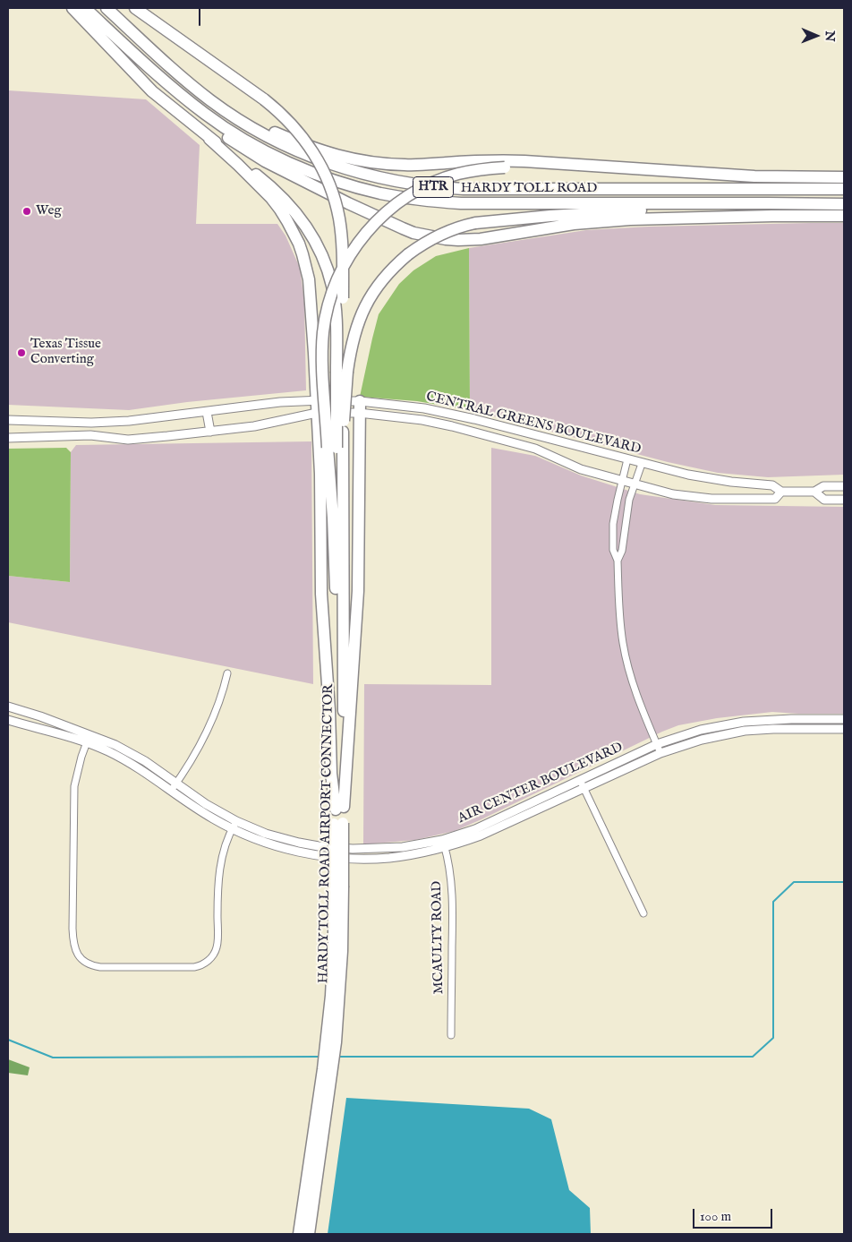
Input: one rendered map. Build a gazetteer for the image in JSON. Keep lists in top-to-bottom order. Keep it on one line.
{"streets":{"highway":["HTR","HARDY TOLL ROAD","HARDY TOLL ROAD AIRPORT CONNECTOR"],"street":["CENTRAL GREENS BOULEVARD","AIR CENTER BOULEVARD","MCAULTY ROAD"]},"crossings":[["AIR CENTER BOULEVARD","MCAULTY ROAD"]],"places":["Weg","Texas Tissue Converting"],"scale_bar":"100 m","north":"right"}
